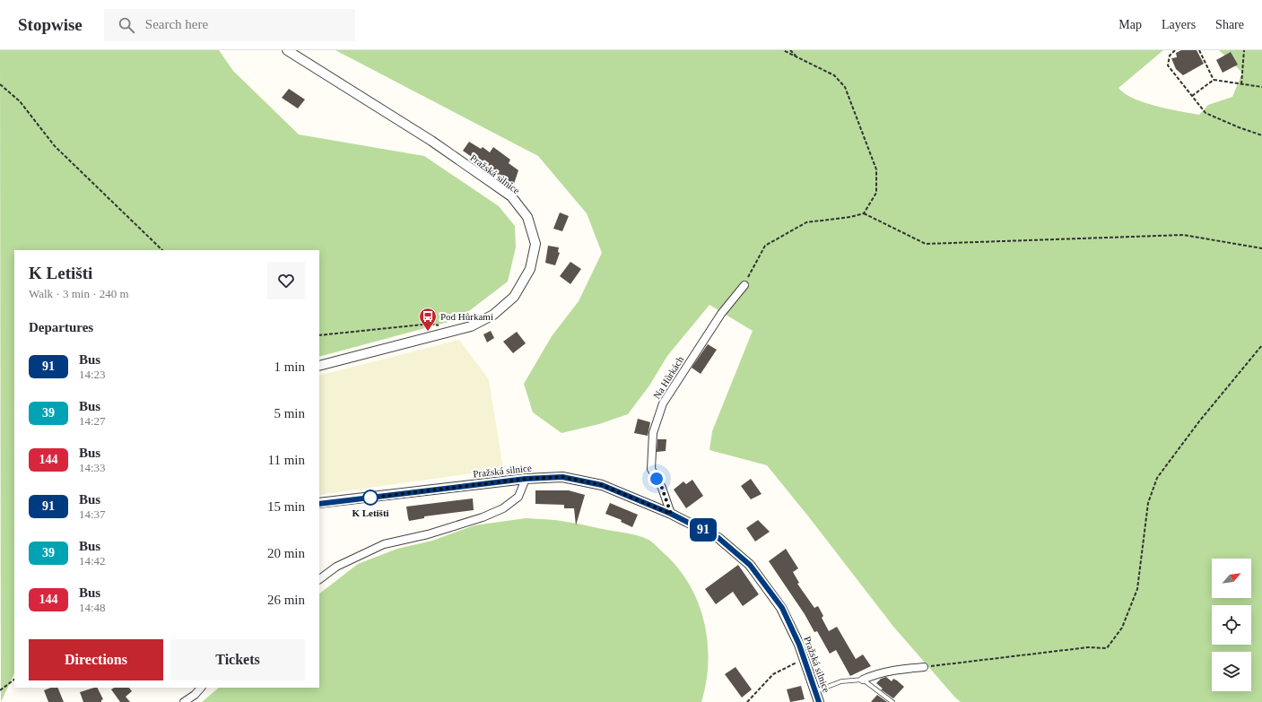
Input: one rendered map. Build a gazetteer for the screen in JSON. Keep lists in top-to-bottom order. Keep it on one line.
{"streets":{"street":["Pražská silnice","Na Hůrkách"]},"crossings":[["Pražská silnice","Na Hůrkách"]],"places":{"bus stop":["Pod Hůrkami"],"other":["K Letišti"]},"lines":["bus line 91"],"north":"top right","page":{"header":"Stopwise","search":"Search here","nav":["Map","Layers","Share"],"on_map":"91","heading":[["K Letišti","Walk · 3 min · 240 m"],"Departures"],"list":[{"mark":"91","name":"Bus","note":"14:23","value":"1 min"},{"mark":"39","name":"Bus","note":"14:27","value":"5 min"},{"mark":"144","name":"Bus","note":"14:33","value":"11 min"},{"mark":"91","name":"Bus","note":"14:37","value":"15 min"},{"mark":"39","name":"Bus","note":"14:42","value":"20 min"},{"mark":"144","name":"Bus","note":"14:48","value":"26 min"}],"buttons":["Directions","Tickets"]}}
